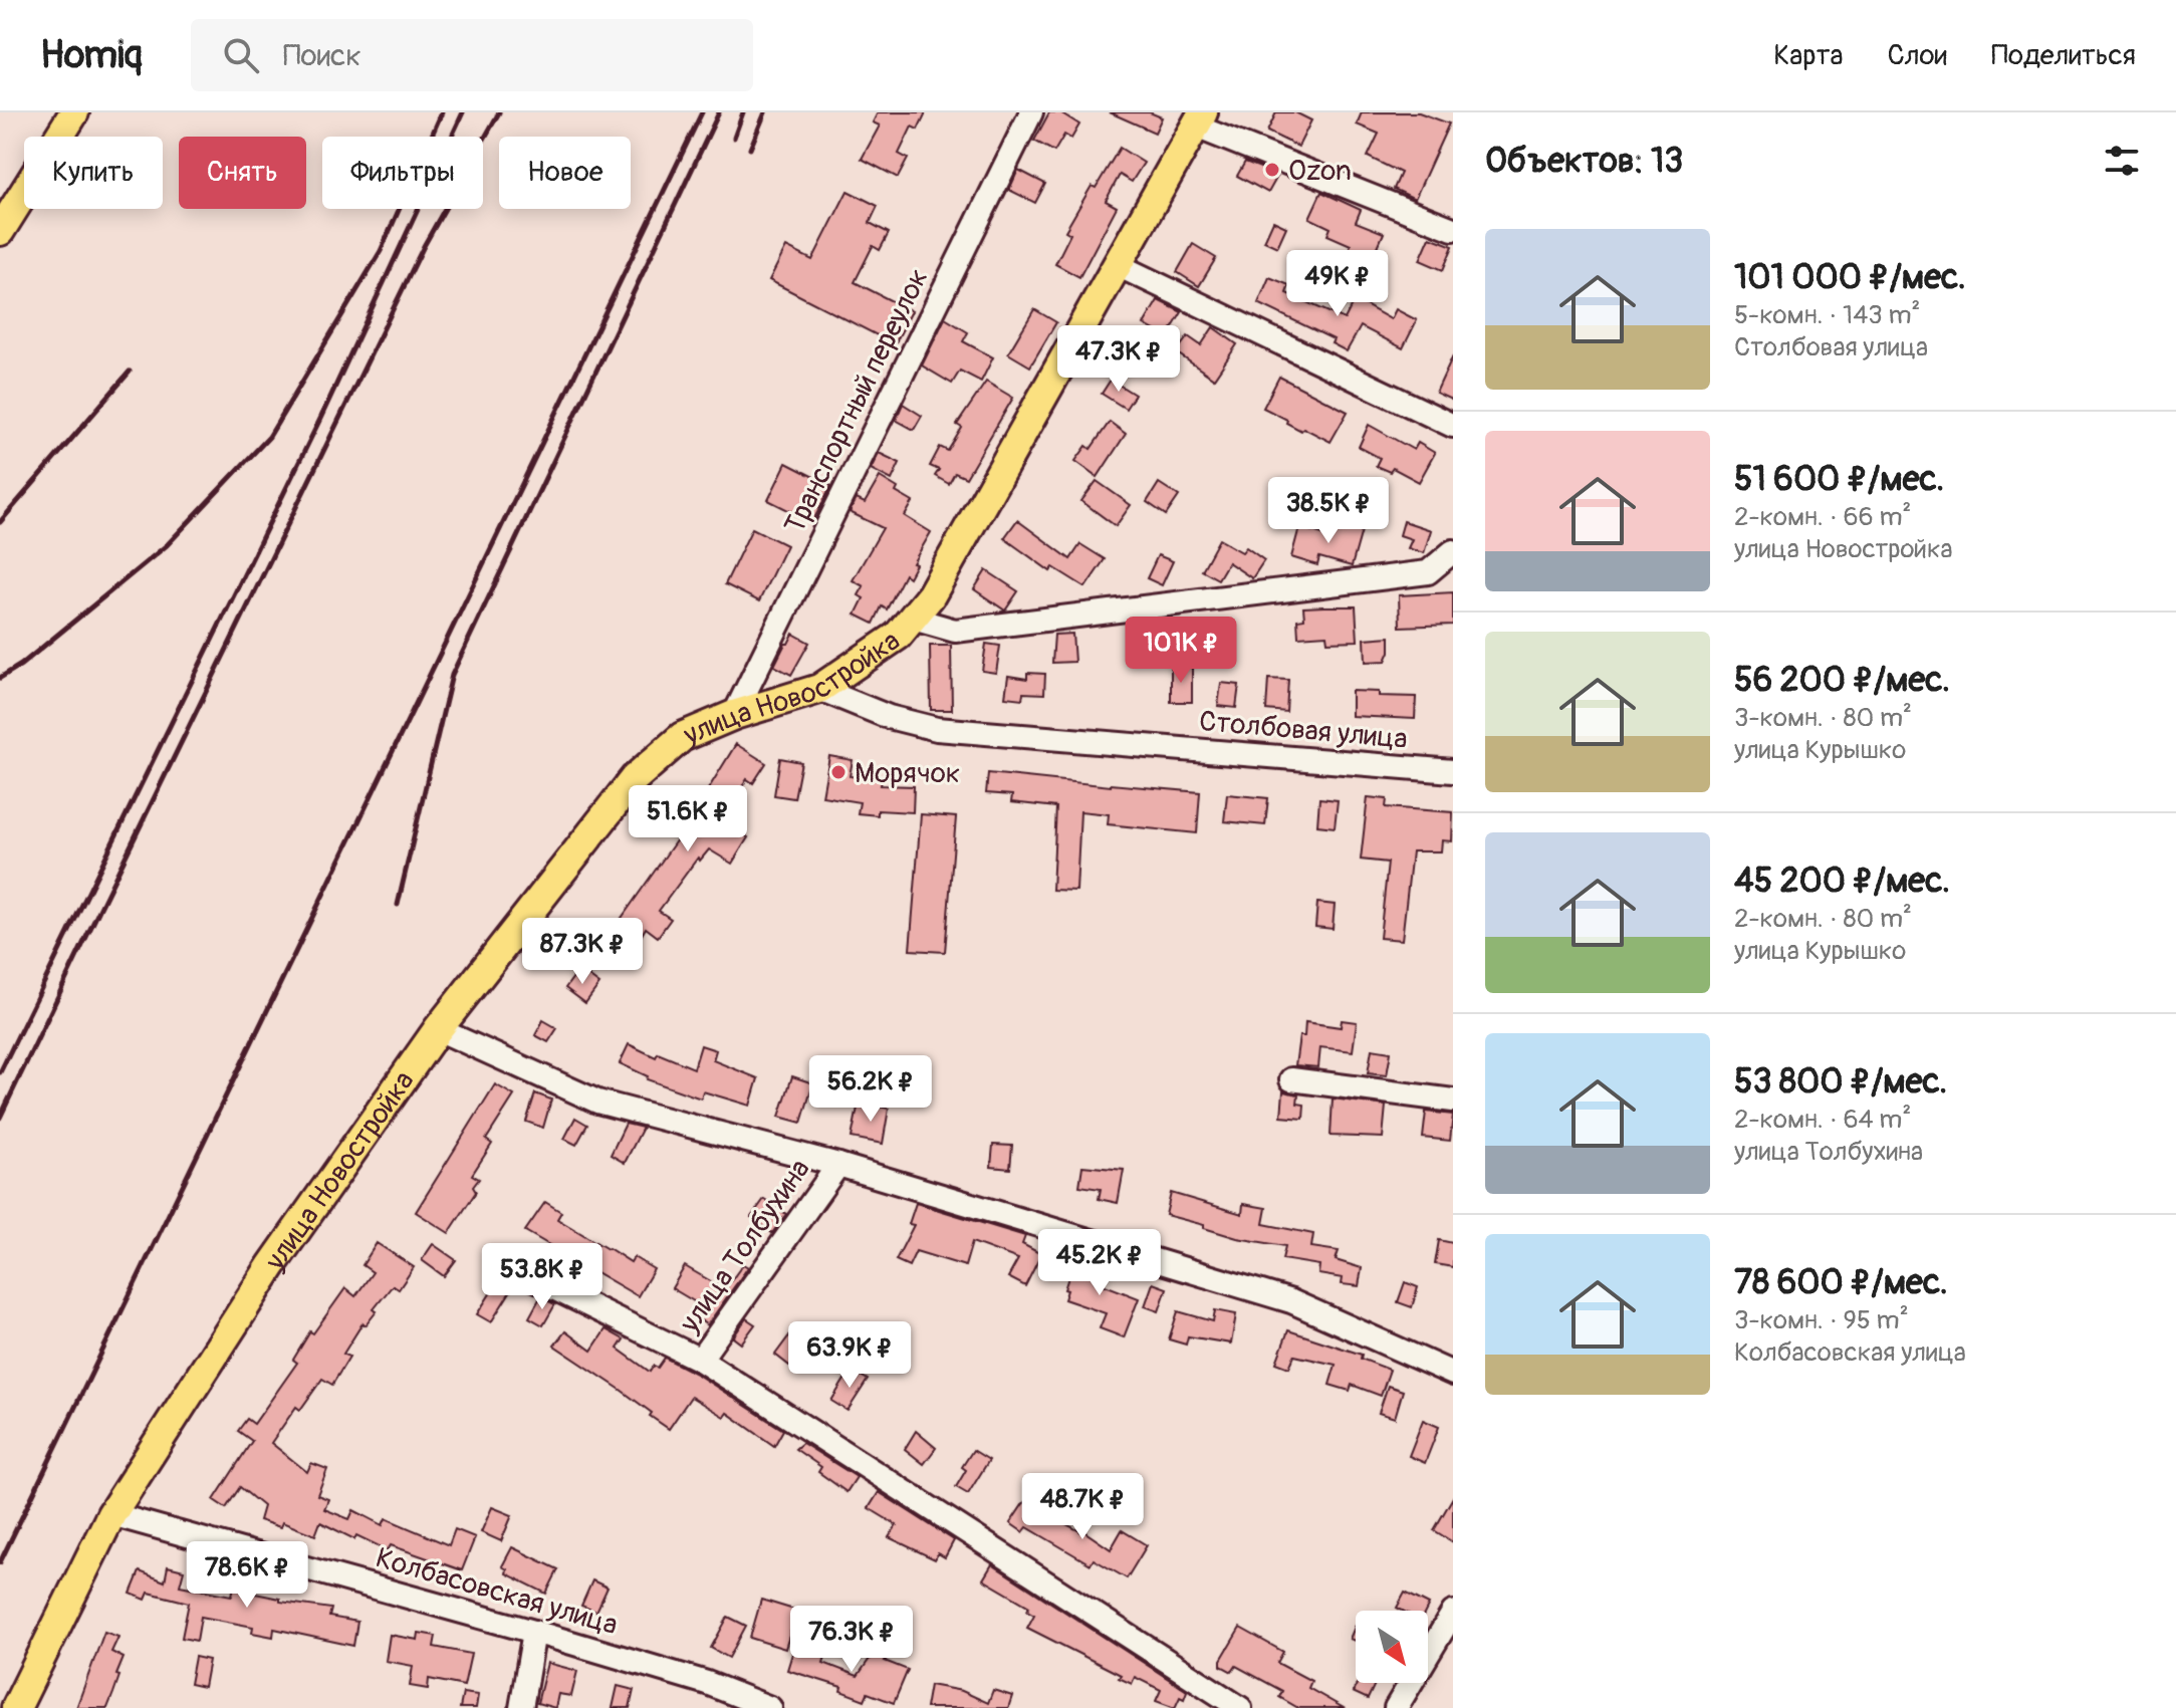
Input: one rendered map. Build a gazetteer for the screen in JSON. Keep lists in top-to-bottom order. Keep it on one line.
{"streets":{"main road":["улица Новостройка"],"street":["Транспортный переулок","Столбовая улица","улица Толбухина","Колбасовская улица"]},"crossings":[["Транспортный переулок","улица Новостройка"],["улица Новостройка","Столбовая улица"],["улица Новостройка","Колбасовская улица"]],"places":["Ozon","Морячок"],"north":"bottom right","page":{"header":"Homiq","search":"Поиск","nav":["Карта","Слои","Поделиться"],"heading":"Объектов: 13","chip":["Купить","Снять","Фильтры","Новое"],"list":[{"name":"101 000 ₽/мес.","note":"5-комн. · 143 m² · Столбовая улица"},{"name":"51 600 ₽/мес.","note":"2-комн. · 66 m² · улица Новостройка"},{"name":"56 200 ₽/мес.","note":"3-комн. · 80 m² · улица Курышко"},{"name":"45 200 ₽/мес.","note":"2-комн. · 80 m² · улица Курышко"},{"name":"53 800 ₽/мес.","note":"2-комн. · 64 m² · улица Толбухина"},{"name":"78 600 ₽/мес.","note":"3-комн. · 95 m² · Колбасовская улица"}],"price":["49K ₽","47.3K ₽","38.5K ₽","101K ₽","51.6K ₽","87.3K ₽","56.2K ₽","45.2K ₽","53.8K ₽","63.9K ₽","48.7K ₽","78.6K ₽","76.3K ₽"]}}
